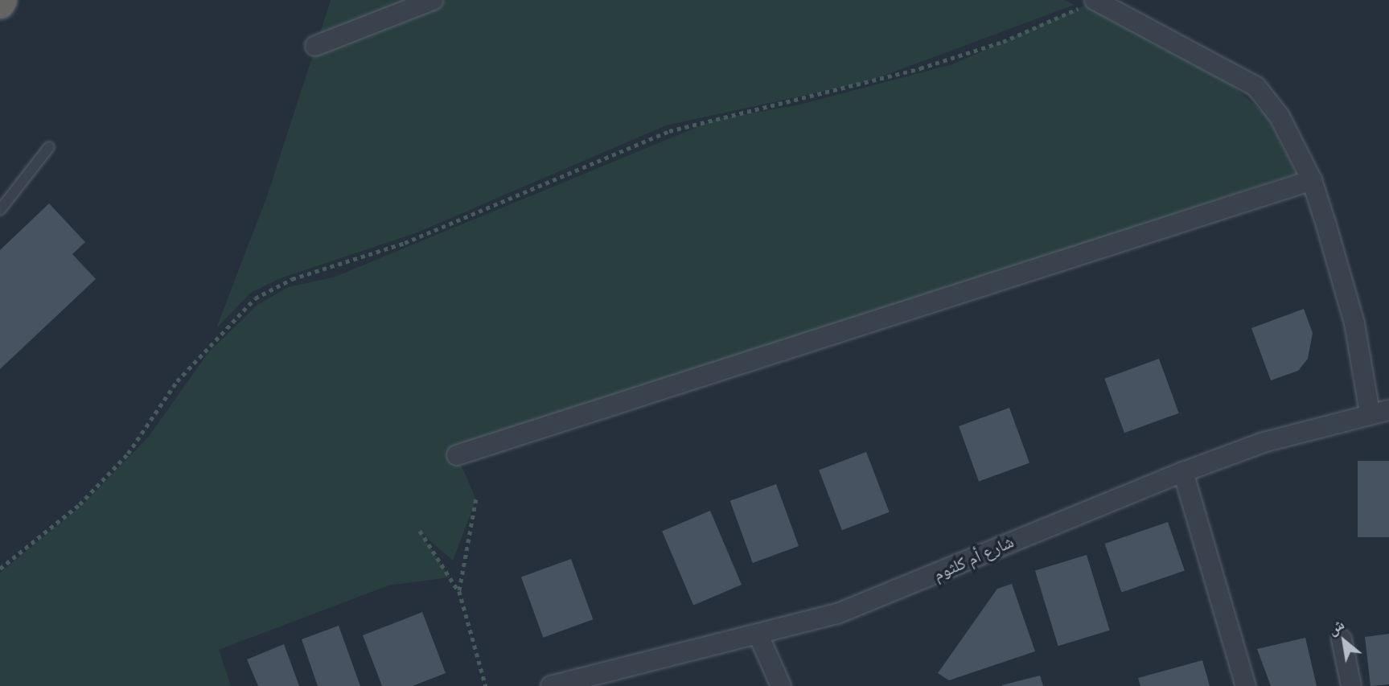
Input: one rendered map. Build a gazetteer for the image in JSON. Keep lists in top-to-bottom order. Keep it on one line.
{"streets":{"street":["شارع أم كلثوم"]},"north":"top left"}
